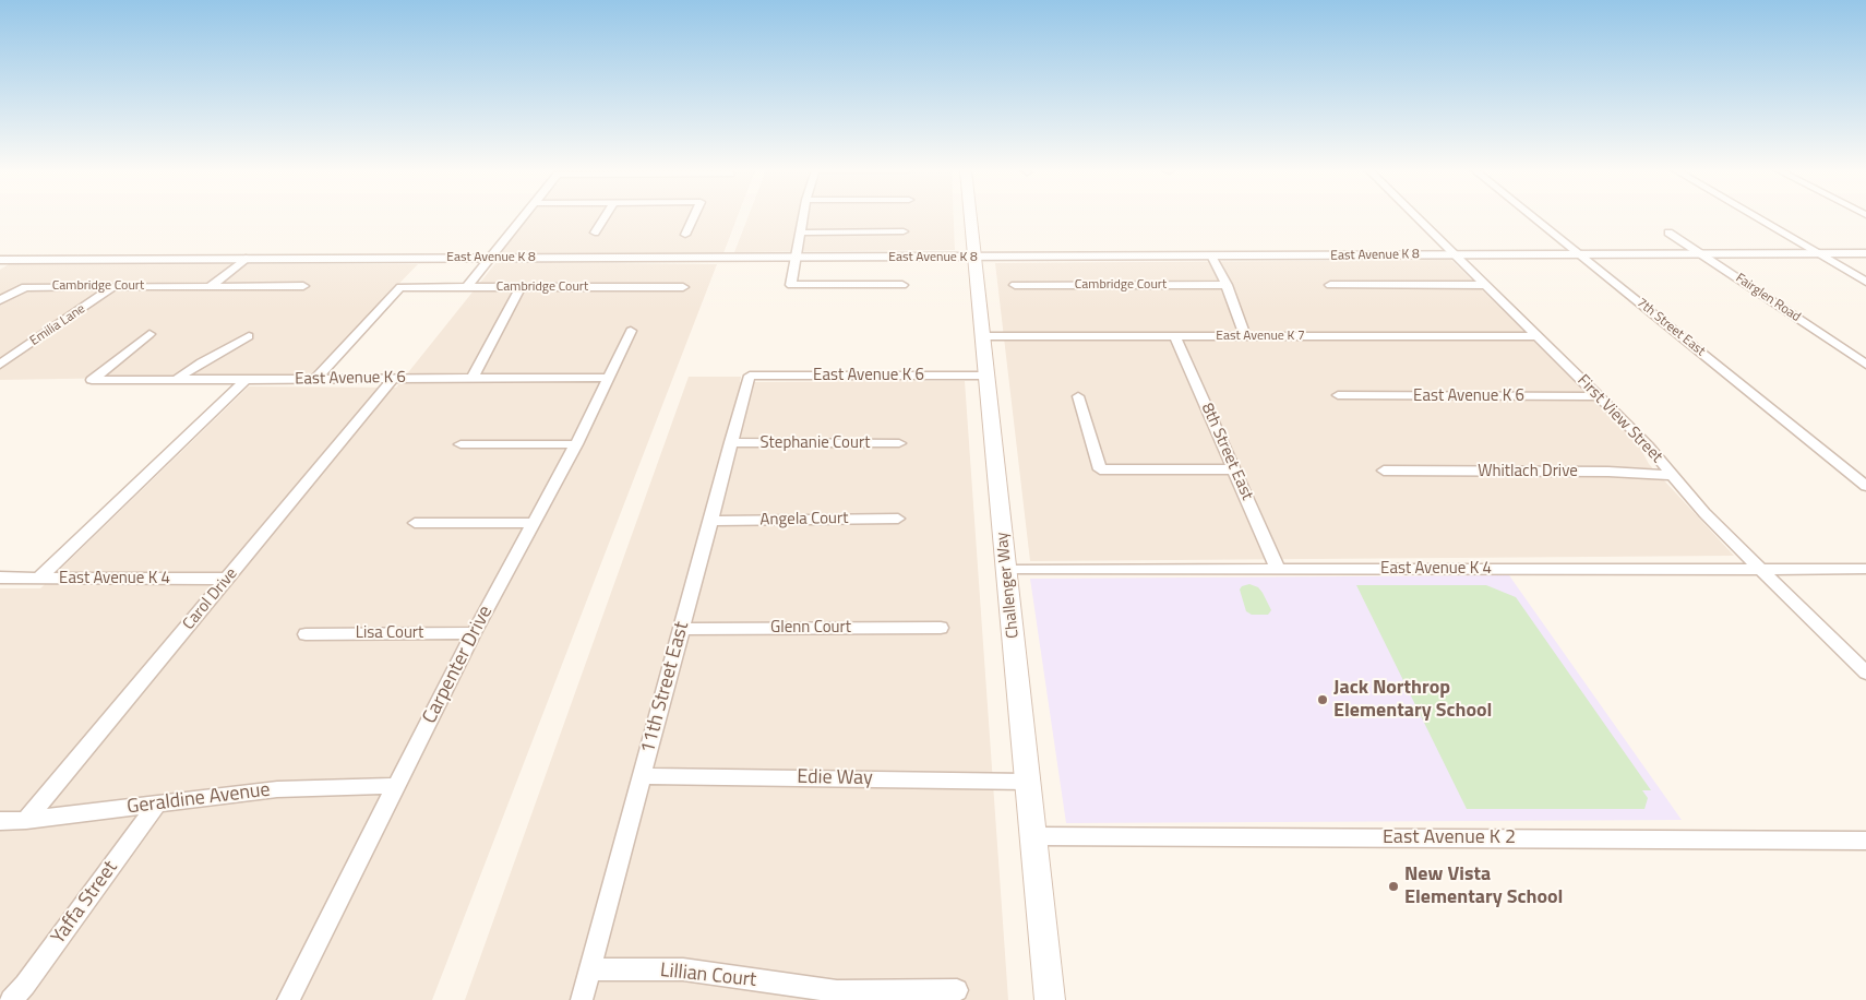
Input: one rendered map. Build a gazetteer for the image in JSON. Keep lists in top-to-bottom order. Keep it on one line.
{"streets":{"main road":["Challenger Way"],"street":["East Avenue K 8","Cambridge Court","Fairglen Road","Emilia Lane","7th Street East","East Avenue K 7","East Avenue K 6","First View Street","Stephanie Court","8th Street East","Whitlach Drive","Angela Court","East Avenue K 4","Carol Drive","Glenn Court","Lisa Court","Carpenter Drive","11th Street East","Edie Way","Geraldine Avenue","East Avenue K 2","Yaffa Street","Lillian Court"]},"crossings":[["East Avenue K 8","Fairglen Road"],["East Avenue K 8","7th Street East"],["East Avenue K 8","First View Street"],["East Avenue K 8","Challenger Way"],["Cambridge Court","Emilia Lane"],["Cambridge Court","East Avenue K 6"],["East Avenue K 7","First View Street"],["East Avenue K 7","8th Street East"],["East Avenue K 7","Challenger Way"],["East Avenue K 6","First View Street"],["East Avenue K 6","Challenger Way"],["East Avenue K 6","Carol Drive"],["East Avenue K 6","Carpenter Drive"],["East Avenue K 6","11th Street East"],["First View Street","Whitlach Drive"],["First View Street","East Avenue K 4"],["Stephanie Court","11th Street East"],["8th Street East","East Avenue K 4"],["Angela Court","11th Street East"],["East Avenue K 4","Challenger Way"],["East Avenue K 4","Carol Drive"],["Challenger Way","Edie Way"],["Challenger Way","East Avenue K 2"],["Carol Drive","Geraldine Avenue"],["Glenn Court","11th Street East"],["Lisa Court","Carpenter Drive"],["Carpenter Drive","Geraldine Avenue"],["11th Street East","Edie Way"],["11th Street East","Lillian Court"],["Geraldine Avenue","Yaffa Street"]],"places":["Jack Northrop Elementary School","New Vista Elementary School"]}
